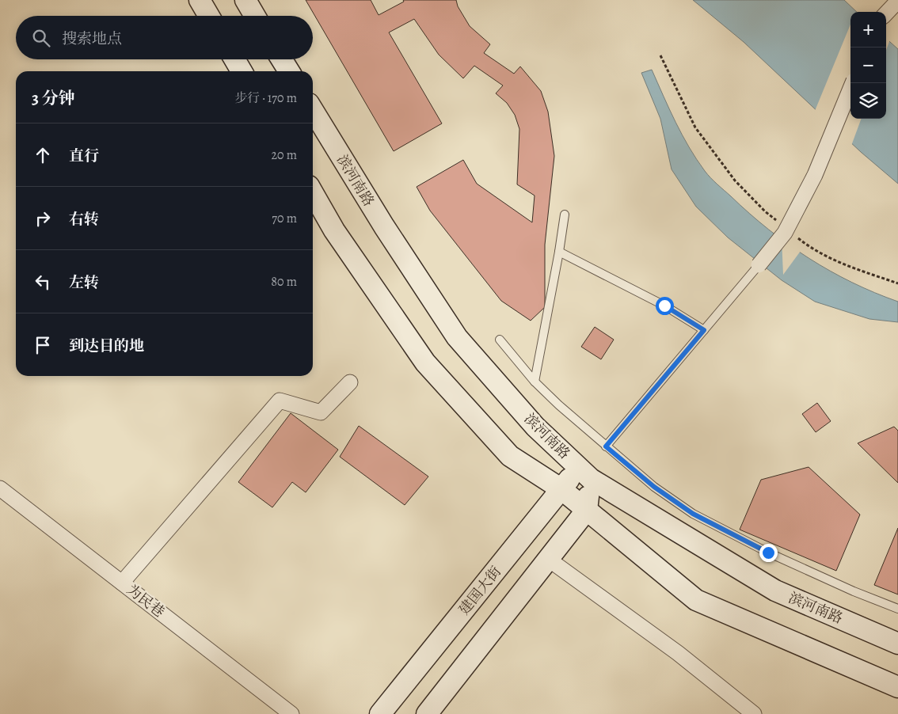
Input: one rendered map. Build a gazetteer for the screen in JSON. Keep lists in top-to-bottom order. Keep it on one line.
{"streets":{"main road":["滨河南路","建国大街"],"street":["为民巷"]},"crossings":[["滨河南路","建国大街"]],"page":{"map_buttons":["+","−"],"search":"搜索地点","heading":["3 分钟","步行 · 170 m"],"list":[["直行","20 m"],["右转","70 m"],["左转","80 m"],"到达目的地"]}}
